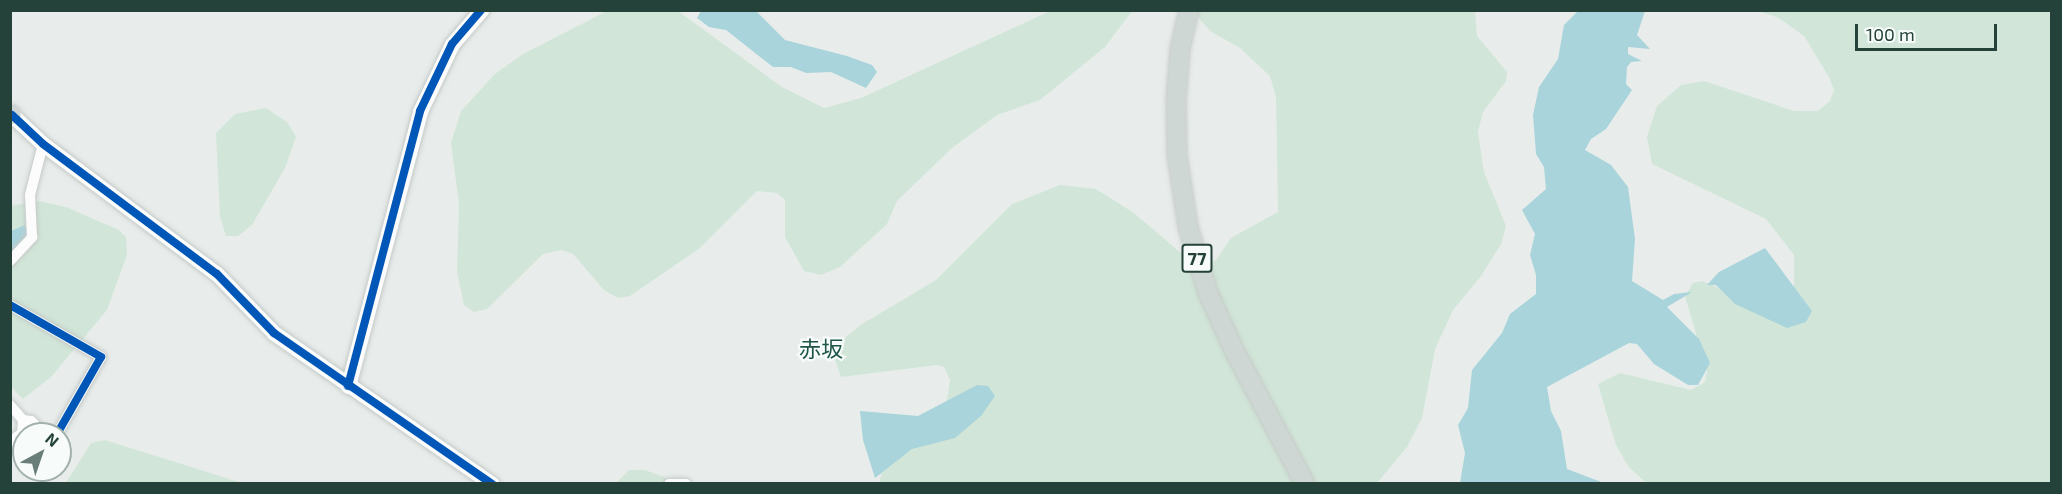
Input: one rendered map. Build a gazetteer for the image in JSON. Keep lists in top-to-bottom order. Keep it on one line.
{"streets":{"main road":["77"]},"districts":["赤坂"],"scale_bar":"100 m","north":"top right"}
